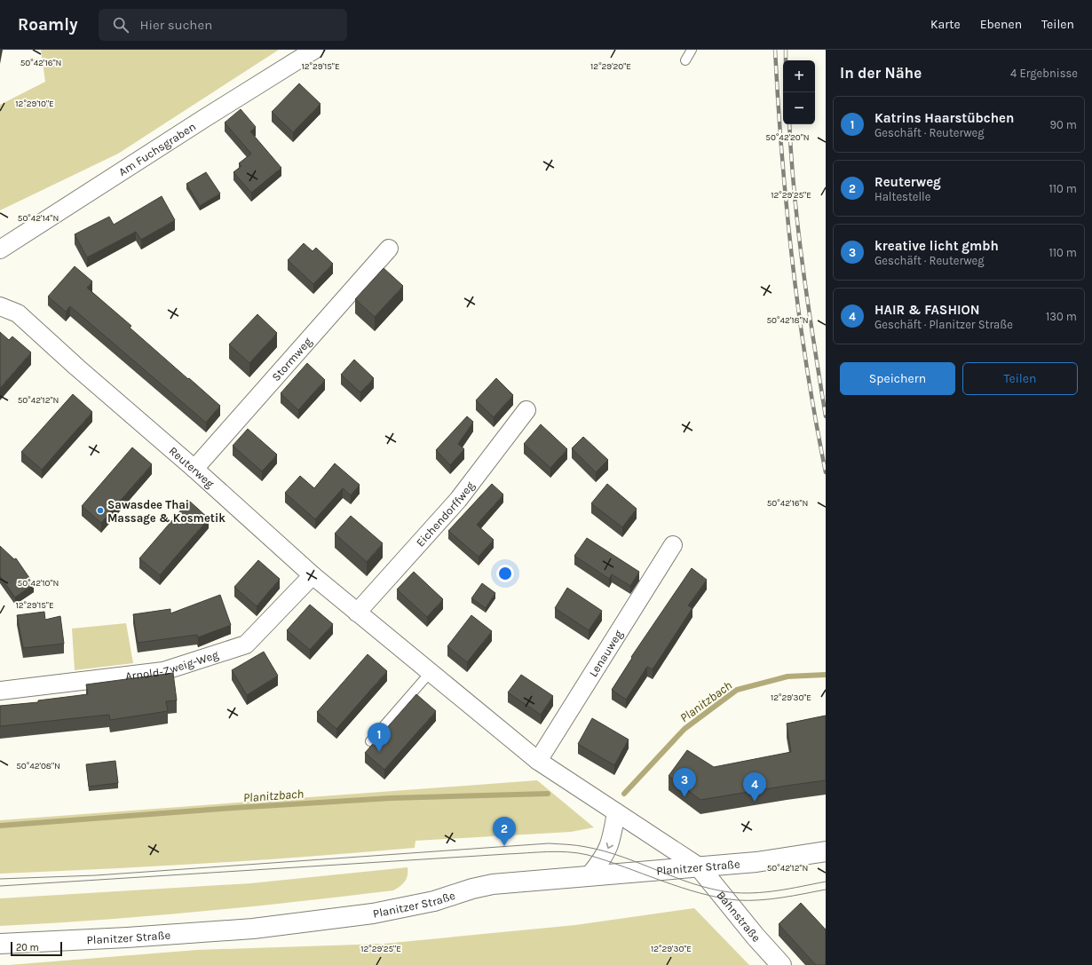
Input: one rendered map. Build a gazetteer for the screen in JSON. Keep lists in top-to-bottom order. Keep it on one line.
{"streets":{"main road":["Planitzer Straße","Bahnstraße"],"street":["Am Fuchsgraben","Stormweg","Reuterweg","Eichendorffweg","Lenauweg","Arnold-Zweig-Weg"]},"crossings":[["Stormweg","Reuterweg"],["Reuterweg","Eichendorffweg"],["Reuterweg","Lenauweg"],["Reuterweg","Arnold-Zweig-Weg"],["Reuterweg","Planitzer Straße"],["Reuterweg","Bahnstraße"],["Planitzer Straße","Bahnstraße"]],"water":["Planitzbach"],"places":["Sawasdee Thai Massage & Kosmetik"],"scale_bar":"20 m","page":{"header":"Roamly","search":"Hier suchen","nav":["Karte","Ebenen","Teilen"],"heading":["In der Nähe","4 Ergebnisse"],"map_buttons":["+","−"],"list":[{"mark":"1","name":"Katrins Haarstübchen","note":"Geschäft · Reuterweg","value":"90 m"},{"mark":"2","name":"Reuterweg","note":"Haltestelle","value":"110 m"},{"mark":"3","name":"kreative licht gmbh","note":"Geschäft · Reuterweg","value":"110 m"},{"mark":"4","name":"HAIR & FASHION","note":"Geschäft · Planitzer Straße","value":"130 m"}],"buttons":["Speichern","Teilen"],"pins":["1","3","4","2"],"scale":"20 m"},"coordinates":["50°42'16\"N","12°29'15\"E","12°29'20\"E","12°29'10\"E","50°42'20\"N","12°29'25\"E","50°42'14\"N","50°42'18\"N","50°42'12\"N","50°42'10\"N","12°29'30\"E","50°42'08\"N"]}
